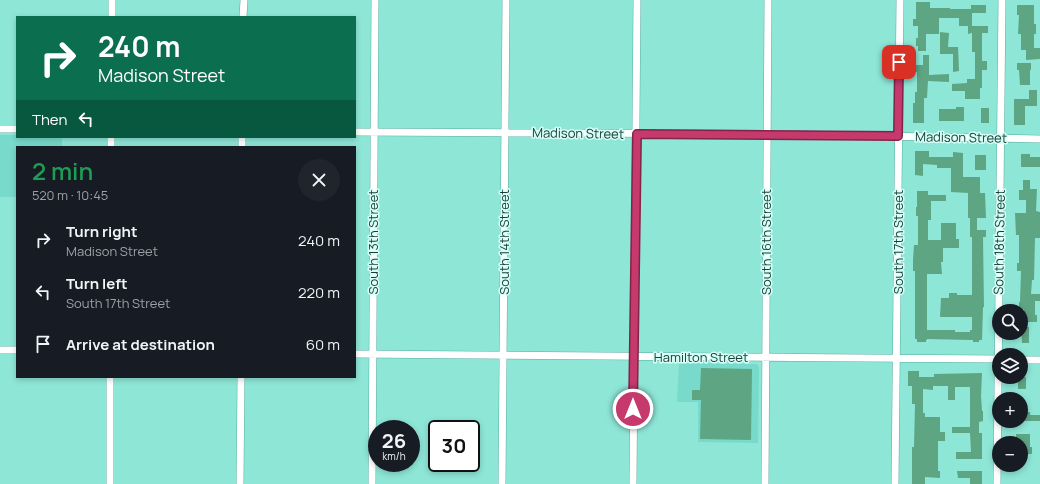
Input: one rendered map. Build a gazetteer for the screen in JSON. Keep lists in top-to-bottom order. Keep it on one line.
{"streets":{"street":["Madison Street","South 13th Street","South 14th Street","South 16th Street","South 17th Street","South 18th Street","Hamilton Street"]},"crossings":[["Madison Street","South 13th Street"],["Madison Street","South 14th Street"],["Madison Street","South 16th Street"],["Madison Street","South 17th Street"],["Madison Street","South 18th Street"],["South 13th Street","Hamilton Street"],["South 14th Street","Hamilton Street"],["South 16th Street","Hamilton Street"],["South 17th Street","Hamilton Street"]],"page":{"turn":["240 m","Madison Street"],"then":"Then","heading":["2 min","520 m · 10:45"],"list":[{"name":"Turn right","note":"Madison Street","value":"240 m"},{"name":"Turn left","note":"South 17th Street","value":"220 m"},{"name":"Arrive at destination","value":"60 m"}],"map_buttons":["+","−"],"speed":"26 km/h","limit":"30"}}
